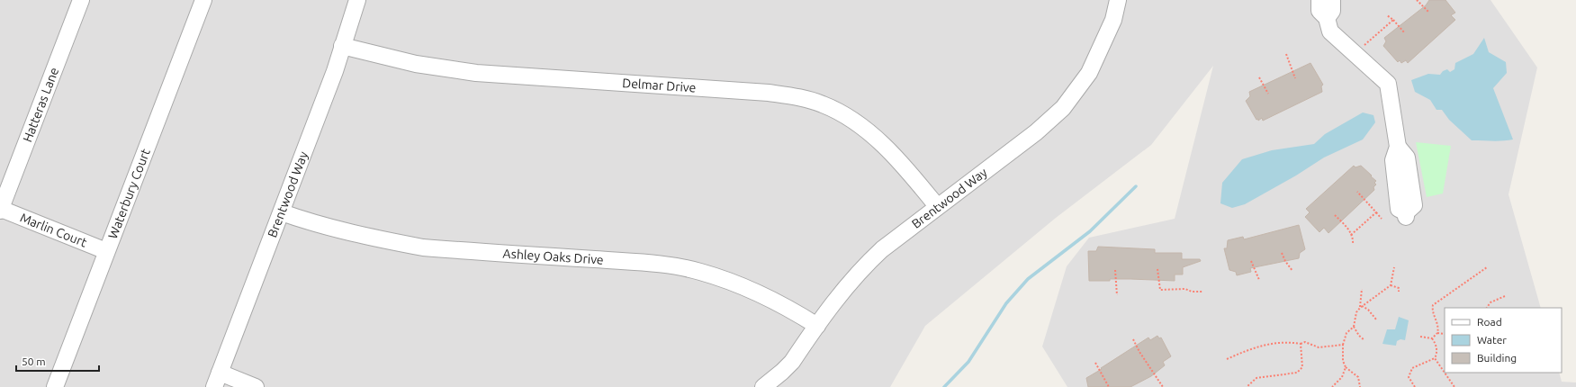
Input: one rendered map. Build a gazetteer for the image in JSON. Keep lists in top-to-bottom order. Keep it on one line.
{"streets":{"street":["Delmar Drive","Hatteras Lane","Waterbury Court","Brentwood Way","Marlin Court","Ashley Oaks Drive"]},"crossings":[["Delmar Drive","Brentwood Way"],["Hatteras Lane","Marlin Court"],["Waterbury Court","Marlin Court"],["Brentwood Way","Ashley Oaks Drive"]],"legend":["Road","Water","Building"],"scale_bar":"50 m"}
